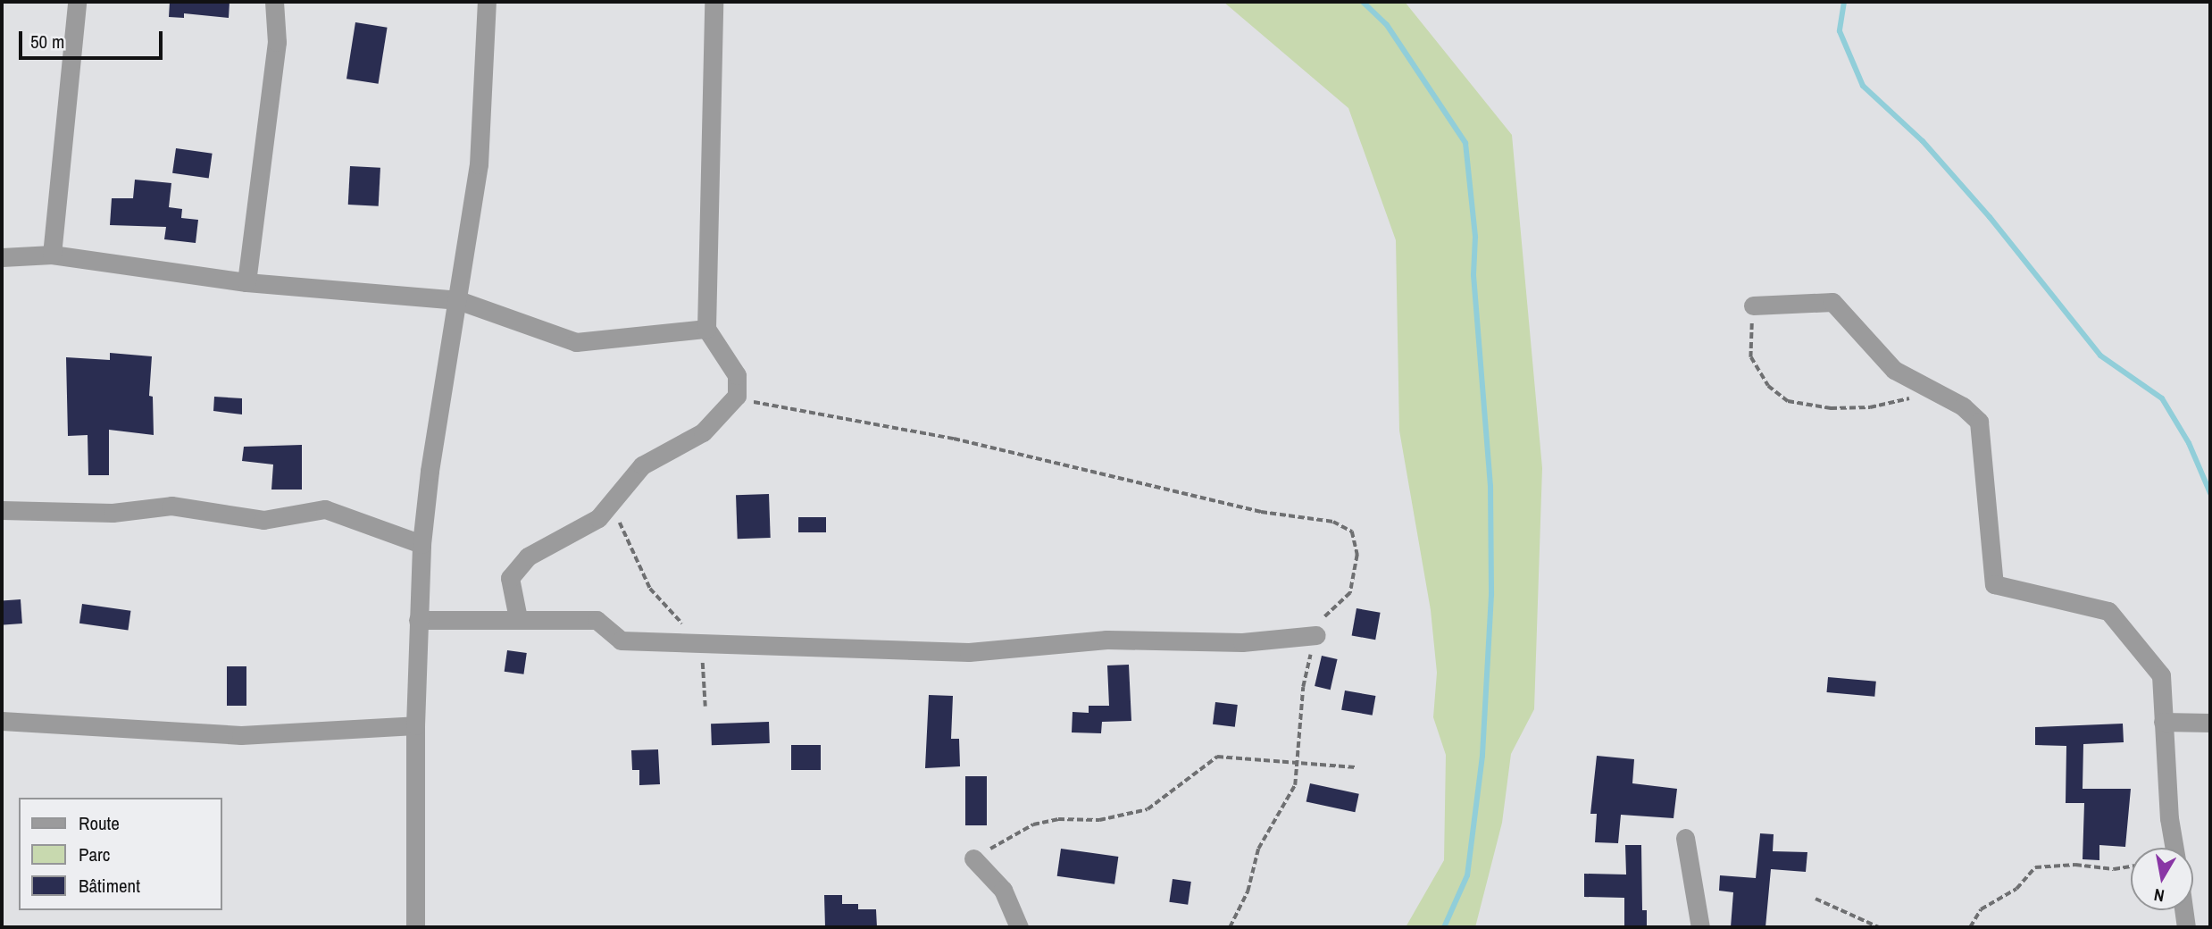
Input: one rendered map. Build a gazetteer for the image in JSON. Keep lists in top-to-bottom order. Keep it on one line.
{"legend":["Route","Parc","Bâtiment"],"scale_bar":"50 m","north":"bottom"}
